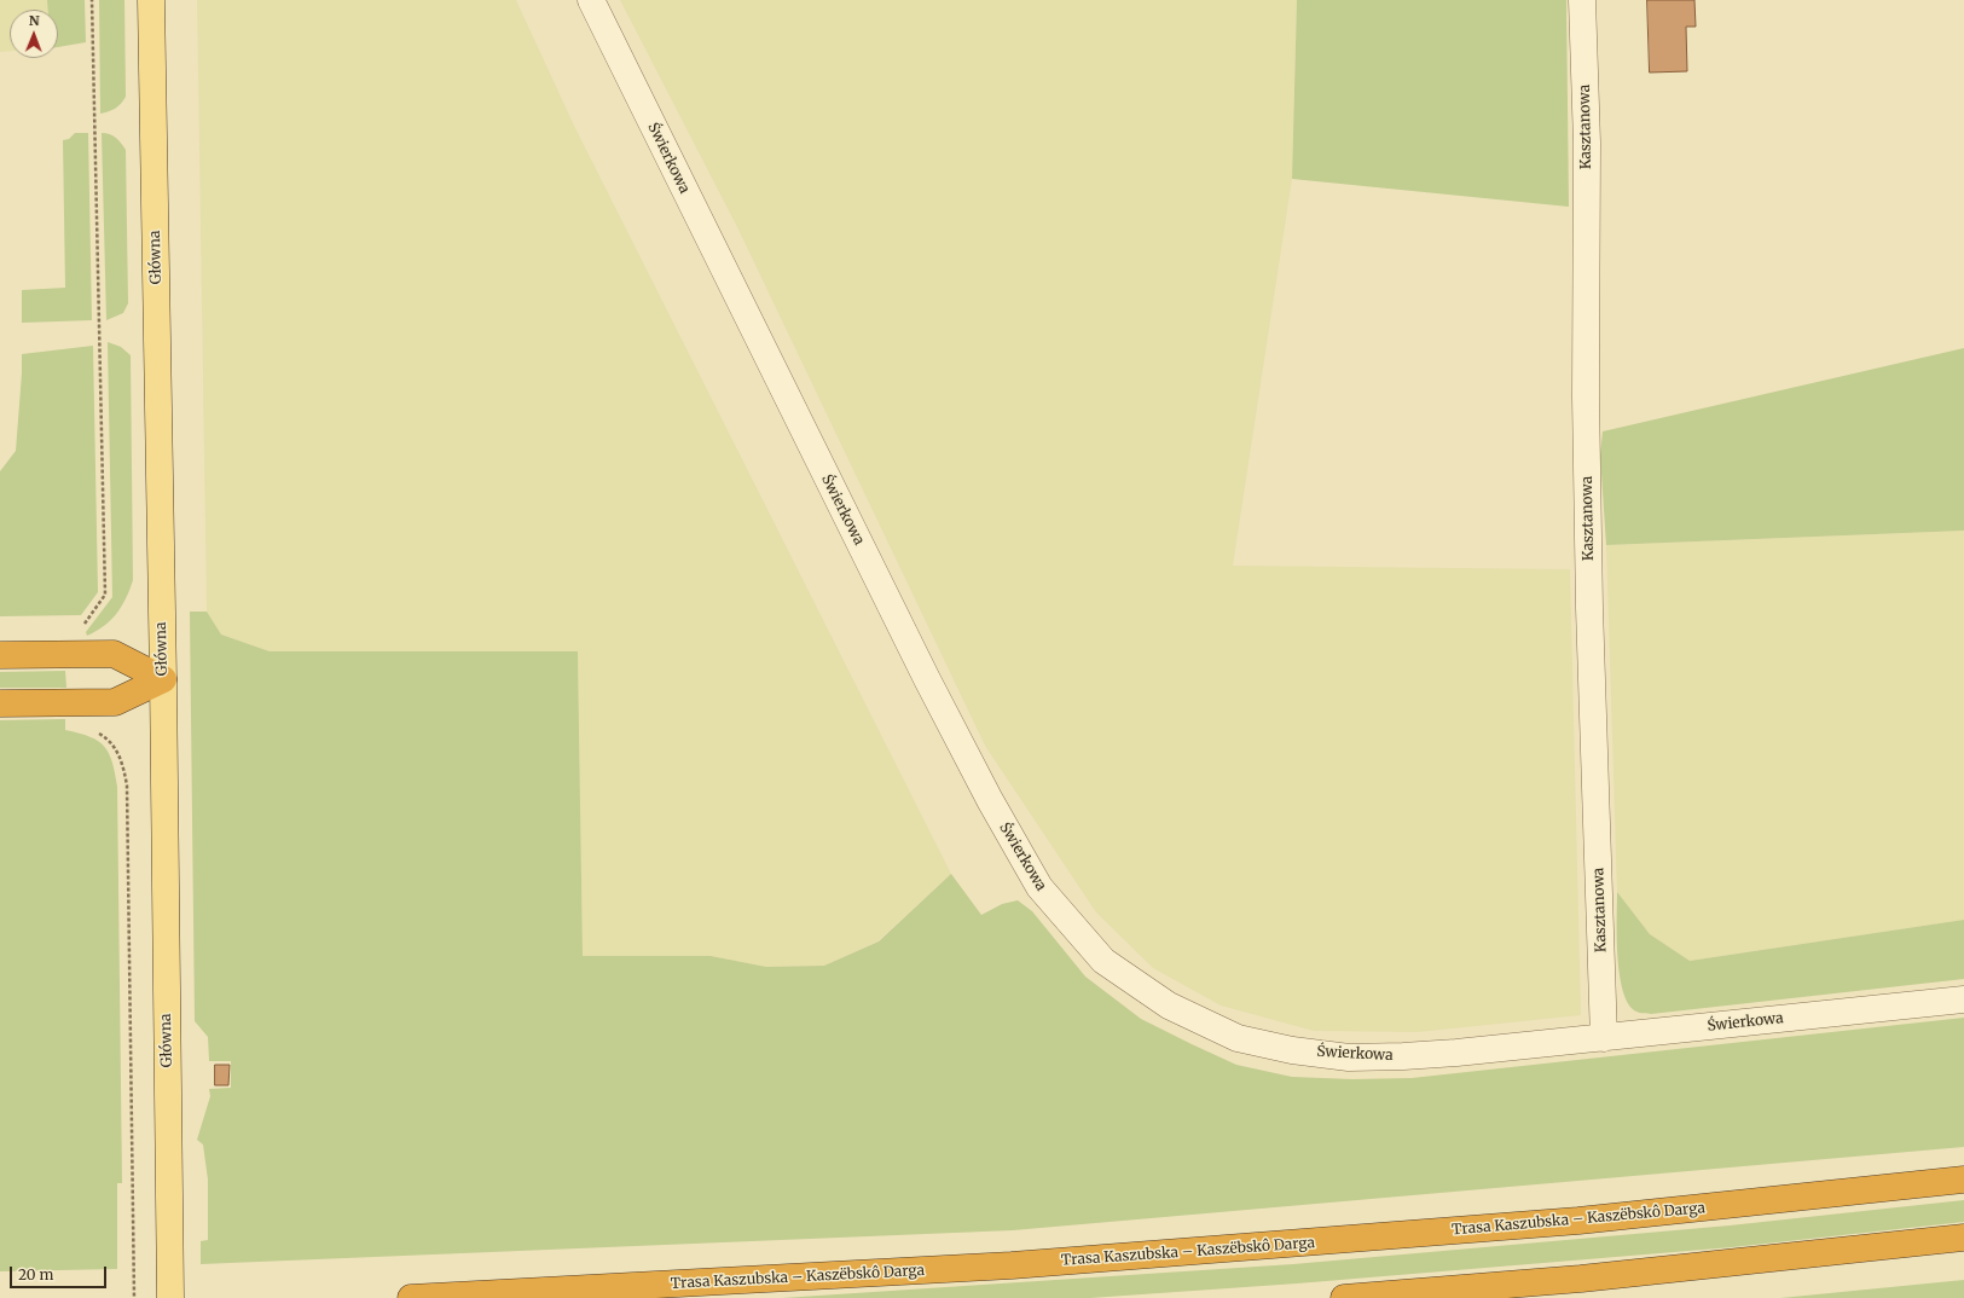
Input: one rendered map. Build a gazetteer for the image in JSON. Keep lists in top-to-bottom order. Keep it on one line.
{"streets":{"highway":["Trasa Kaszubska – Kaszëbskô Darga"],"main road":["Główna"],"street":["Kasztanowa","Świerkowa"]},"crossings":[["Kasztanowa","Świerkowa"]],"scale_bar":"20 m","north":"top"}
